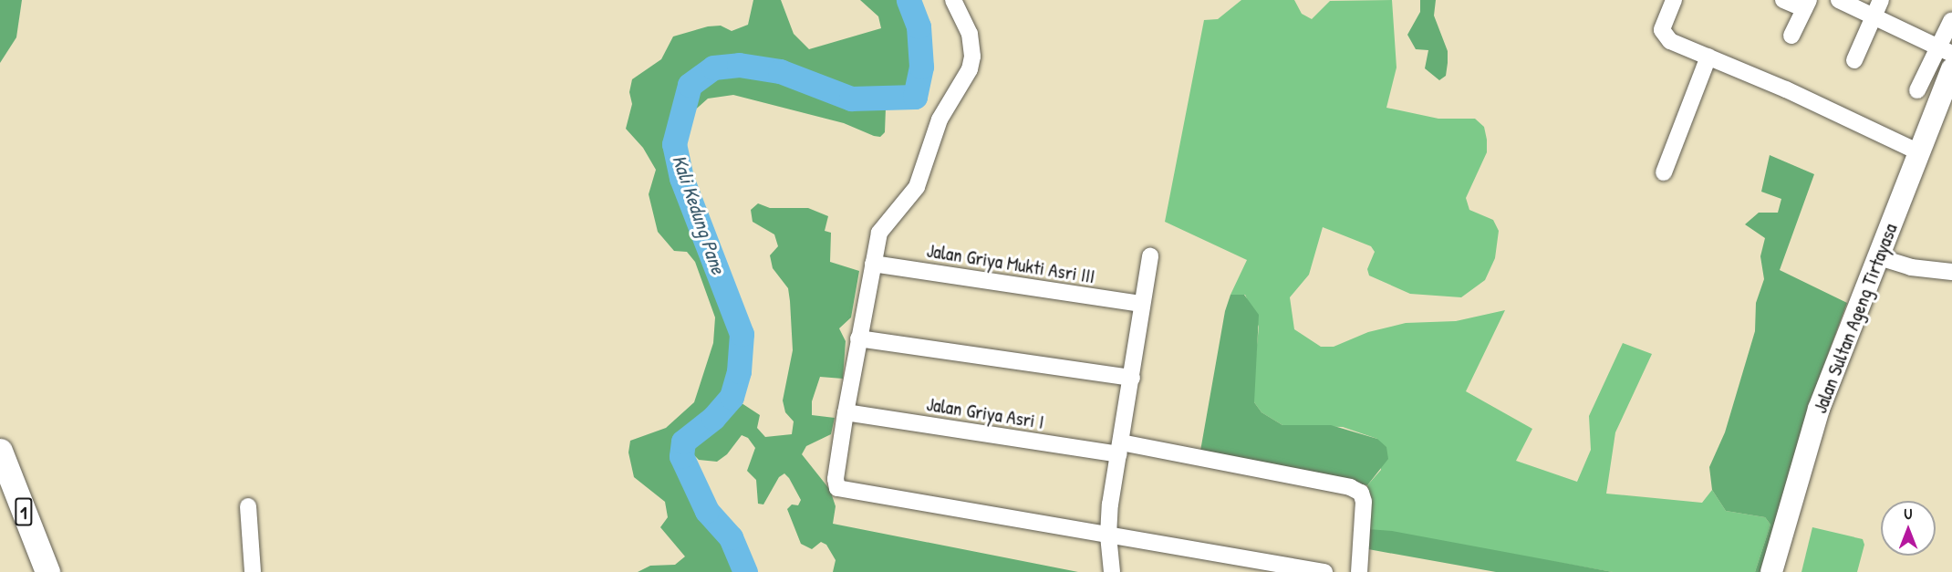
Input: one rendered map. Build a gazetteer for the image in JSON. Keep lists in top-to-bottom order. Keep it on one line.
{"streets":{"highway":["1"],"main road":["Jalan Sultan Ageng Tirtayasa"],"street":["Jalan Griya Mukti Asri III","Jalan Griya Asri I"]},"water":["Kali Kedung Pane"],"north":"top"}
